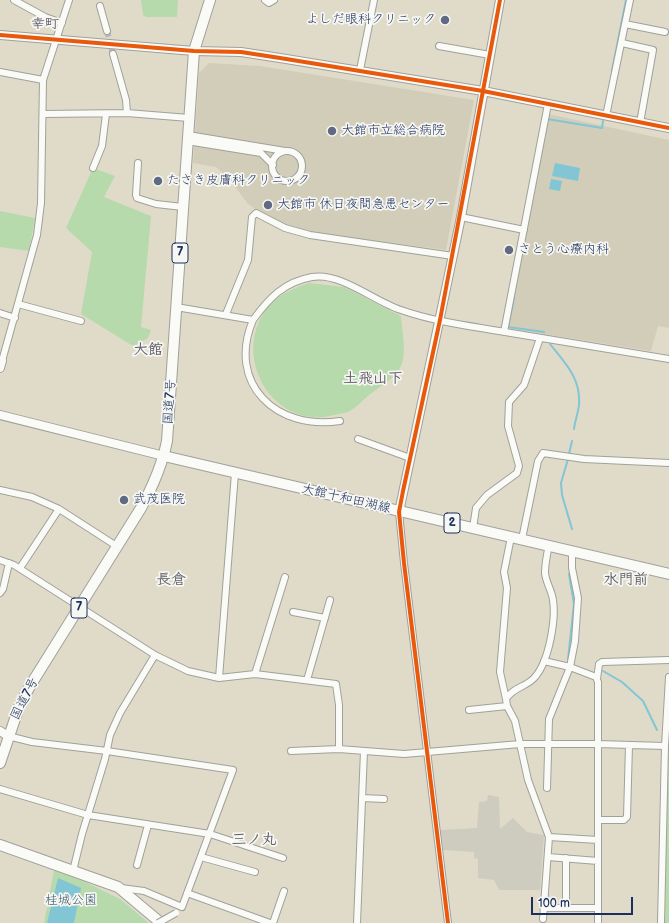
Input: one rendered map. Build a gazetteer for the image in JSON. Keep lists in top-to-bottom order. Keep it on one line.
{"streets":{"main road":["7","国道7号","大館十和田湖線","2"]},"crossings":[["国道7号","大館十和田湖線"]],"districts":["幸町","大館","土飛山下","長倉","水門前","三ノ丸"],"parks":["桂城公園"],"places":["よしだ眼科クリニック","大館市立総合病院","たさき皮膚科クリニック","大館市 休日夜間急患センター","さとう心療内科","武茂医院"],"scale_bar":"100 m"}
